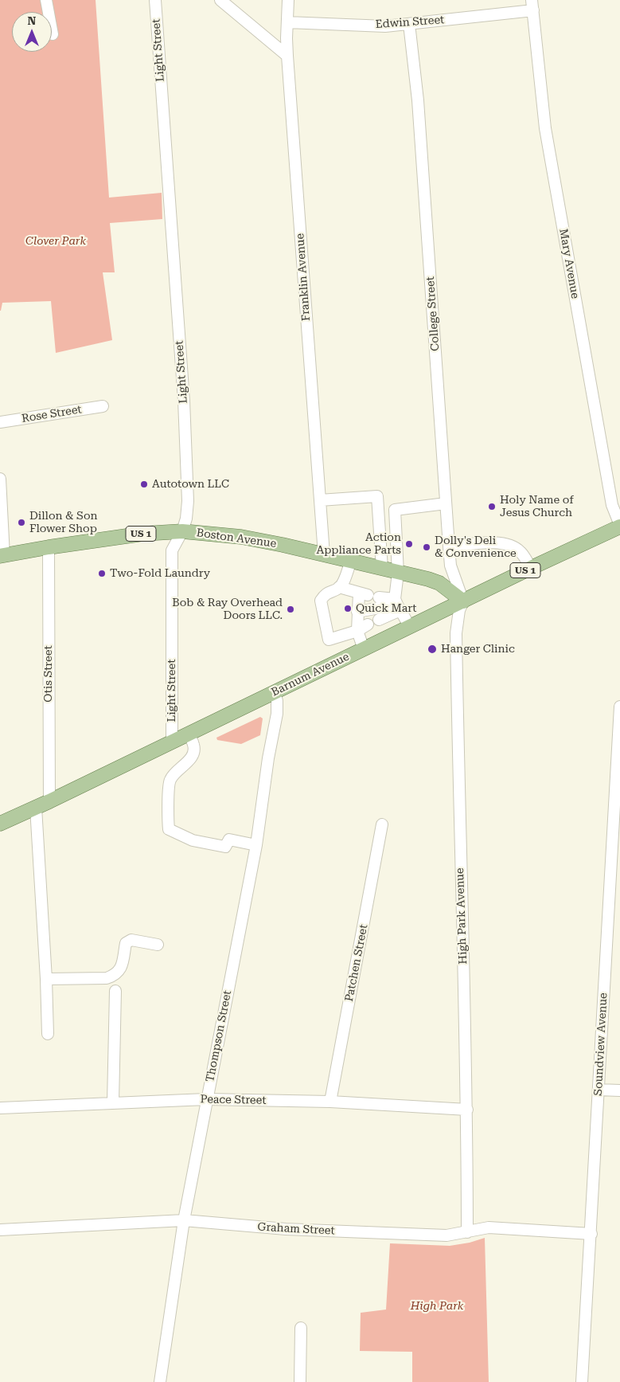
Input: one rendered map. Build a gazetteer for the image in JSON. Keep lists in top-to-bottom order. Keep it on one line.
{"streets":{"main road":["US 1","Boston Avenue","Barnum Avenue"],"street":["Edwin Street","Light Street","Mary Avenue","Franklin Avenue","College Street","Rose Street","Otis Street","High Park Avenue","Patchen Street","Thompson Street","Soundview Avenue","Peace Street","Graham Street"]},"crossings":[["Edwin Street","Mary Avenue"],["Edwin Street","Franklin Avenue"],["Edwin Street","College Street"],["Light Street","Boston Avenue"],["Light Street","Barnum Avenue"],["Mary Avenue","Barnum Avenue"],["Franklin Avenue","Boston Avenue"],["College Street","Boston Avenue"],["College Street","Barnum Avenue"],["College Street","High Park Avenue"],["Boston Avenue","Otis Street"],["Boston Avenue","Barnum Avenue"],["Boston Avenue","High Park Avenue"],["Otis Street","Barnum Avenue"],["Barnum Avenue","High Park Avenue"],["Barnum Avenue","Thompson Street"],["High Park Avenue","Peace Street"],["High Park Avenue","Graham Street"],["Patchen Street","Peace Street"],["Thompson Street","Peace Street"],["Thompson Street","Graham Street"],["Soundview Avenue","Graham Street"]],"parks":["Clover Park","High Park"],"places":["Autotown LLC","Holy Name of Jesus Church","Dillon & Son Flower Shop","Action Appliance Parts","Dolly's Deli & Convenience","Two-Fold Laundry","Quick Mart","Bob & Ray Overhead Doors LLC.","Hanger Clinic"],"north":"top"}
